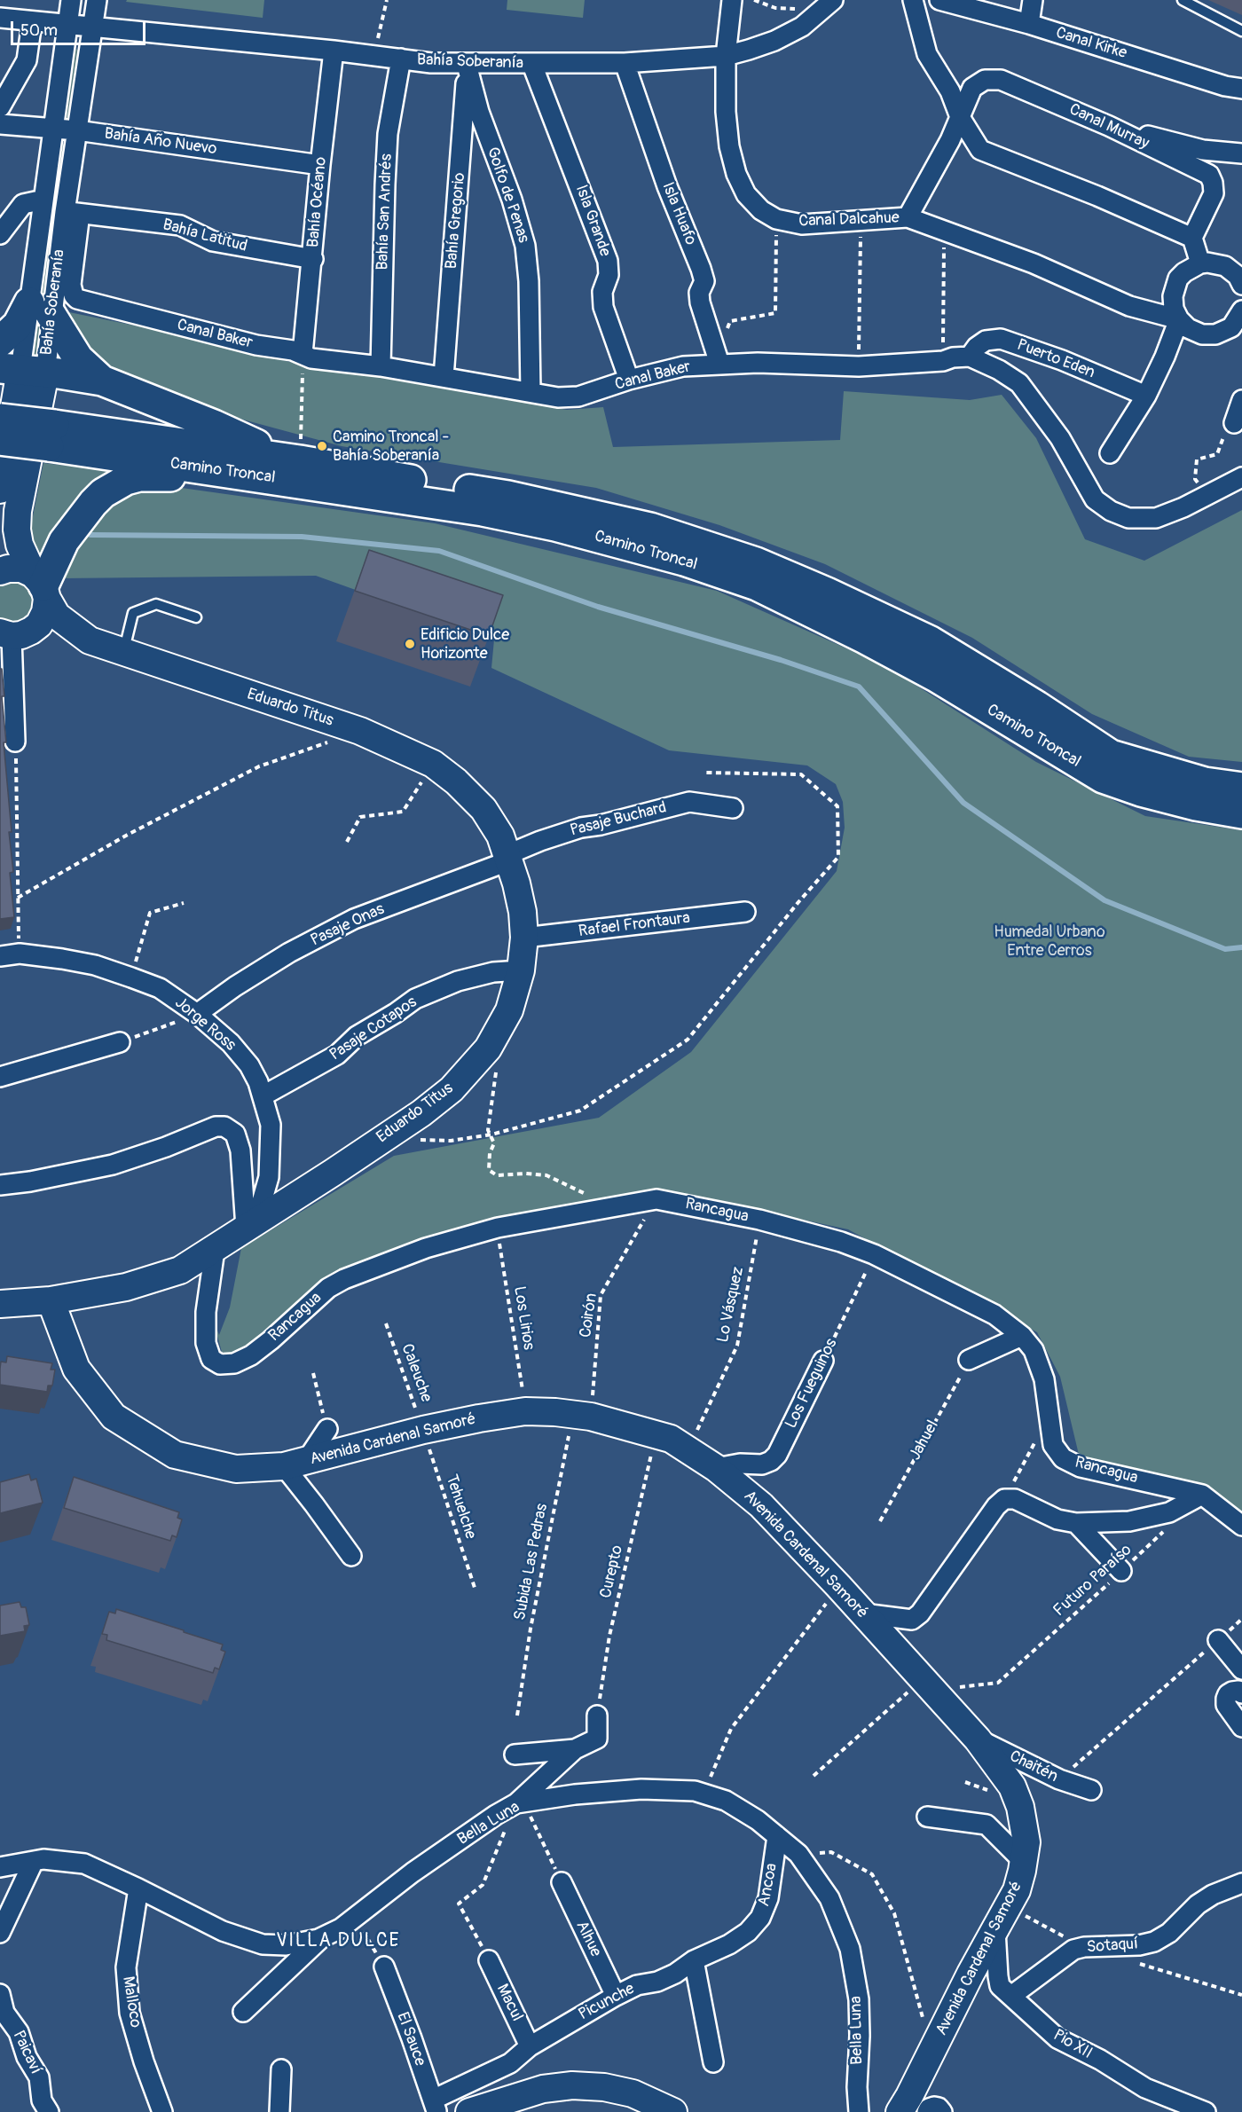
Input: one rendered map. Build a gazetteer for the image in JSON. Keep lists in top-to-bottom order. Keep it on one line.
{"streets":{"main road":["Camino Troncal"],"street":["Canal Kirke","Bahía Soberanía","Canal Murray","Bahía Año Nuevo","Golfo de Penas","Bahía Océano","Bahía San Andrés","Isla Huafo","Canal Dalcahue","Bahía Gregorio","Isla Grande","Bahía Latitud","Canal Baker","Puerto Eden","Eduardo Titus","Pasaje Buchard","Pasaje Onas","Rafael Frontaura","Jorge Ross","Pasaje Cotapos","Rancagua","Los Fueguinos","Avenida Cardenal Samoré","Chaitén","Bella Luna","Ancoa","Alhue","Sotaquí","Malloco","Picunche","Macul","El Sauce","Pio XII","Paicaví"],"path":["Lo Vásquez","Coirón","Los Lirios","Caleuche","Jahuel","Tehuelche","Subida Las Pedras","Curepto","Futuro Paraíso"]},"crossings":[["Bahía Soberanía","Bahía Año Nuevo"],["Bahía Soberanía","Golfo de Penas"],["Bahía Soberanía","Bahía Océano"],["Bahía Soberanía","Bahía San Andrés"],["Bahía Soberanía","Isla Huafo"],["Bahía Soberanía","Canal Dalcahue"],["Bahía Soberanía","Bahía Gregorio"],["Bahía Soberanía","Isla Grande"],["Bahía Soberanía","Bahía Latitud"],["Bahía Soberanía","Canal Baker"],["Bahía Soberanía","Eduardo Titus"],["Canal Murray","Canal Dalcahue"],["Bahía Año Nuevo","Bahía Océano"],["Golfo de Penas","Bahía Gregorio"],["Golfo de Penas","Canal Baker"],["Bahía Océano","Bahía Latitud"],["Bahía Océano","Canal Baker"],["Bahía San Andrés","Canal Baker"],["Isla Huafo","Canal Baker"],["Bahía Gregorio","Canal Baker"],["Isla Grande","Canal Baker"],["Bahía Latitud","Canal Baker"],["Canal Baker","Puerto Eden"],["Eduardo Titus","Pasaje Buchard"],["Eduardo Titus","Pasaje Onas"],["Eduardo Titus","Rafael Frontaura"],["Eduardo Titus","Jorge Ross"],["Eduardo Titus","Pasaje Cotapos"],["Eduardo Titus","Rancagua"],["Eduardo Titus","Avenida Cardenal Samoré"],["Pasaje Buchard","Pasaje Onas"],["Pasaje Onas","Jorge Ross"],["Jorge Ross","Pasaje Cotapos"],["Rancagua","Lo Vásquez"],["Rancagua","Coirón"],["Rancagua","Los Lirios"],["Rancagua","Los Fueguinos"],["Lo Vásquez","Avenida Cardenal Samoré"],["Coirón","Avenida Cardenal Samoré"],["Coirón","Subida Las Pedras"],["Los Lirios","Avenida Cardenal Samoré"],["Caleuche","Avenida Cardenal Samoré"],["Caleuche","Tehuelche"],["Los Fueguinos","Avenida Cardenal Samoré"],["Avenida Cardenal Samoré","Tehuelche"],["Avenida Cardenal Samoré","Subida Las Pedras"],["Avenida Cardenal Samoré","Curepto"],["Avenida Cardenal Samoré","Futuro Paraíso"],["Avenida Cardenal Samoré","Chaitén"],["Avenida Cardenal Samoré","Pio XII"],["Bella Luna","Ancoa"],["Bella Luna","Malloco"],["Ancoa","Picunche"],["Alhue","Picunche"],["Sotaquí","Pio XII"],["Picunche","Macul"],["Picunche","El Sauce"]],"districts":["VILLA DULCE"],"parks":["Humedal Urbano Entre Cerros"],"places":["Camino Troncal - Bahía Soberanía","Edificio Dulce Horizonte"],"scale_bar":"50 m"}
